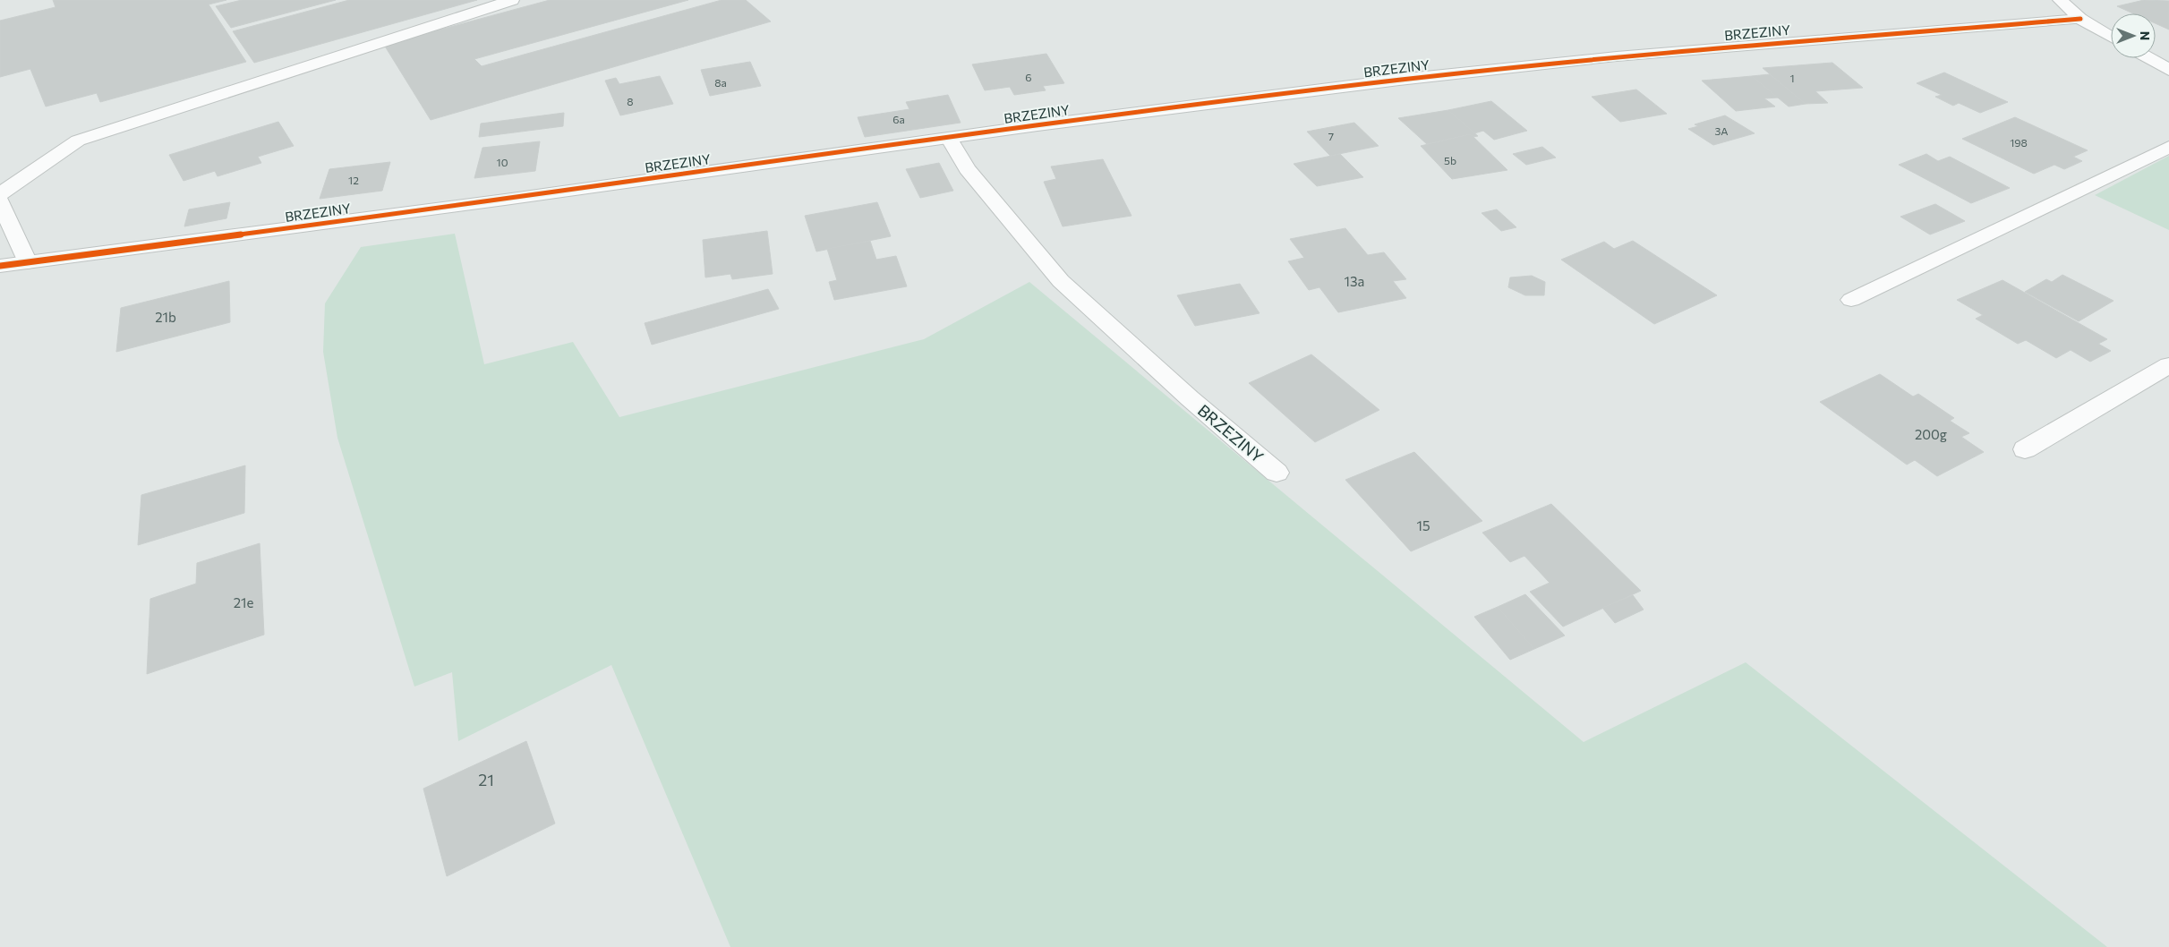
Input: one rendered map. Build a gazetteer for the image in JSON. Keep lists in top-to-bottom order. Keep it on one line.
{"streets":{"street":["BRZEZINY"]},"house_numbers":["6","1","8a","8","6a","3A","7","198","5b","10","12","13a","21b","200g","15","21e","21"],"north":"right"}
